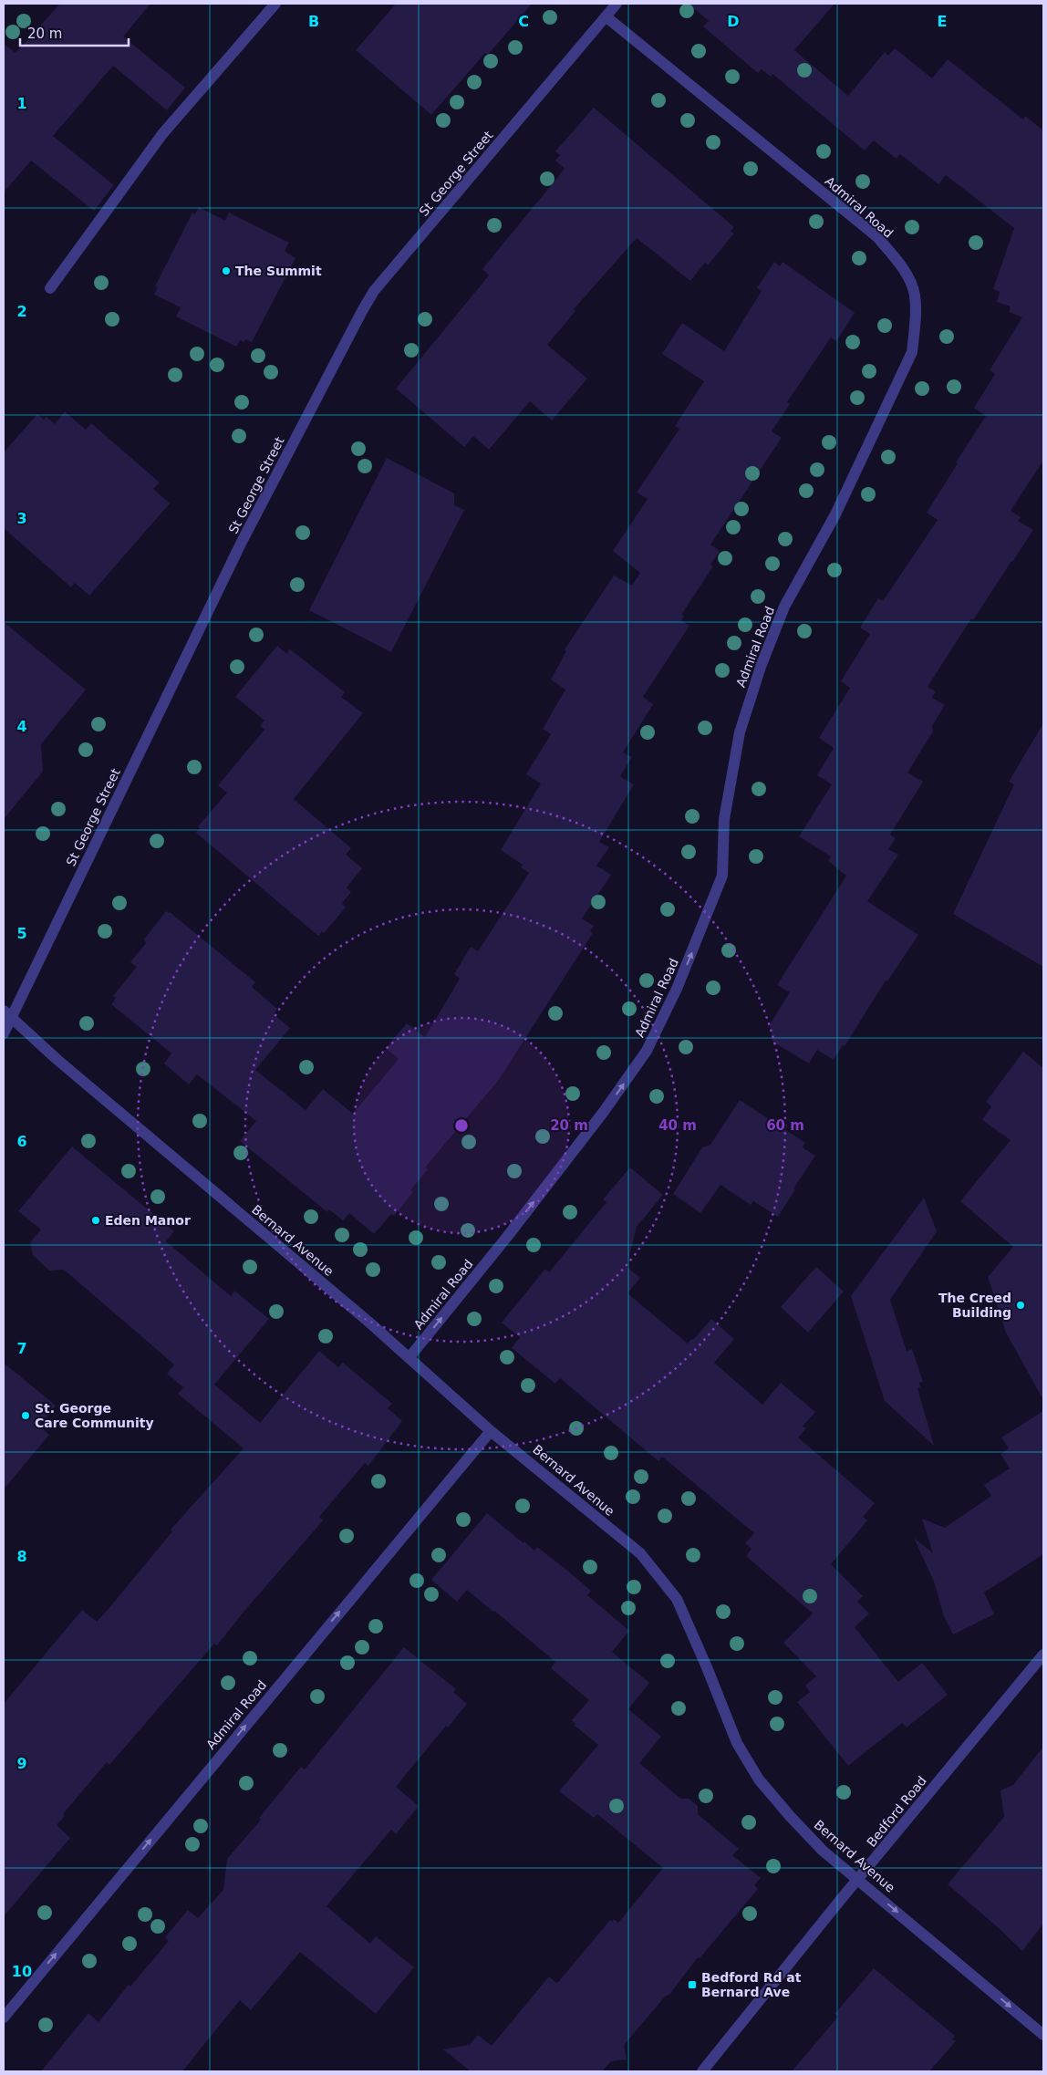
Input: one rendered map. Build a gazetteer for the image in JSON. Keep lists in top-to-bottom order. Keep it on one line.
{"streets":{"street":["St George Street","Admiral Road","Bernard Avenue","Bedford Road"]},"crossings":[["St George Street","Admiral Road"],["St George Street","Bernard Avenue"],["Admiral Road","Bernard Avenue"],["Bernard Avenue","Bedford Road"]],"one_way":["Admiral Road"],"places":{"other":["The Summit","Eden Manor","The Creed Building","St. George Care Community"],"transit":["Bedford Rd at Bernard Ave"]},"scale_bar":"20 m","grid":{"columns":["B","C","D","E"],"rows":["1","2","3","4","5","6","7","8","9","10"]},"rings":["20 m","40 m","60 m"]}
